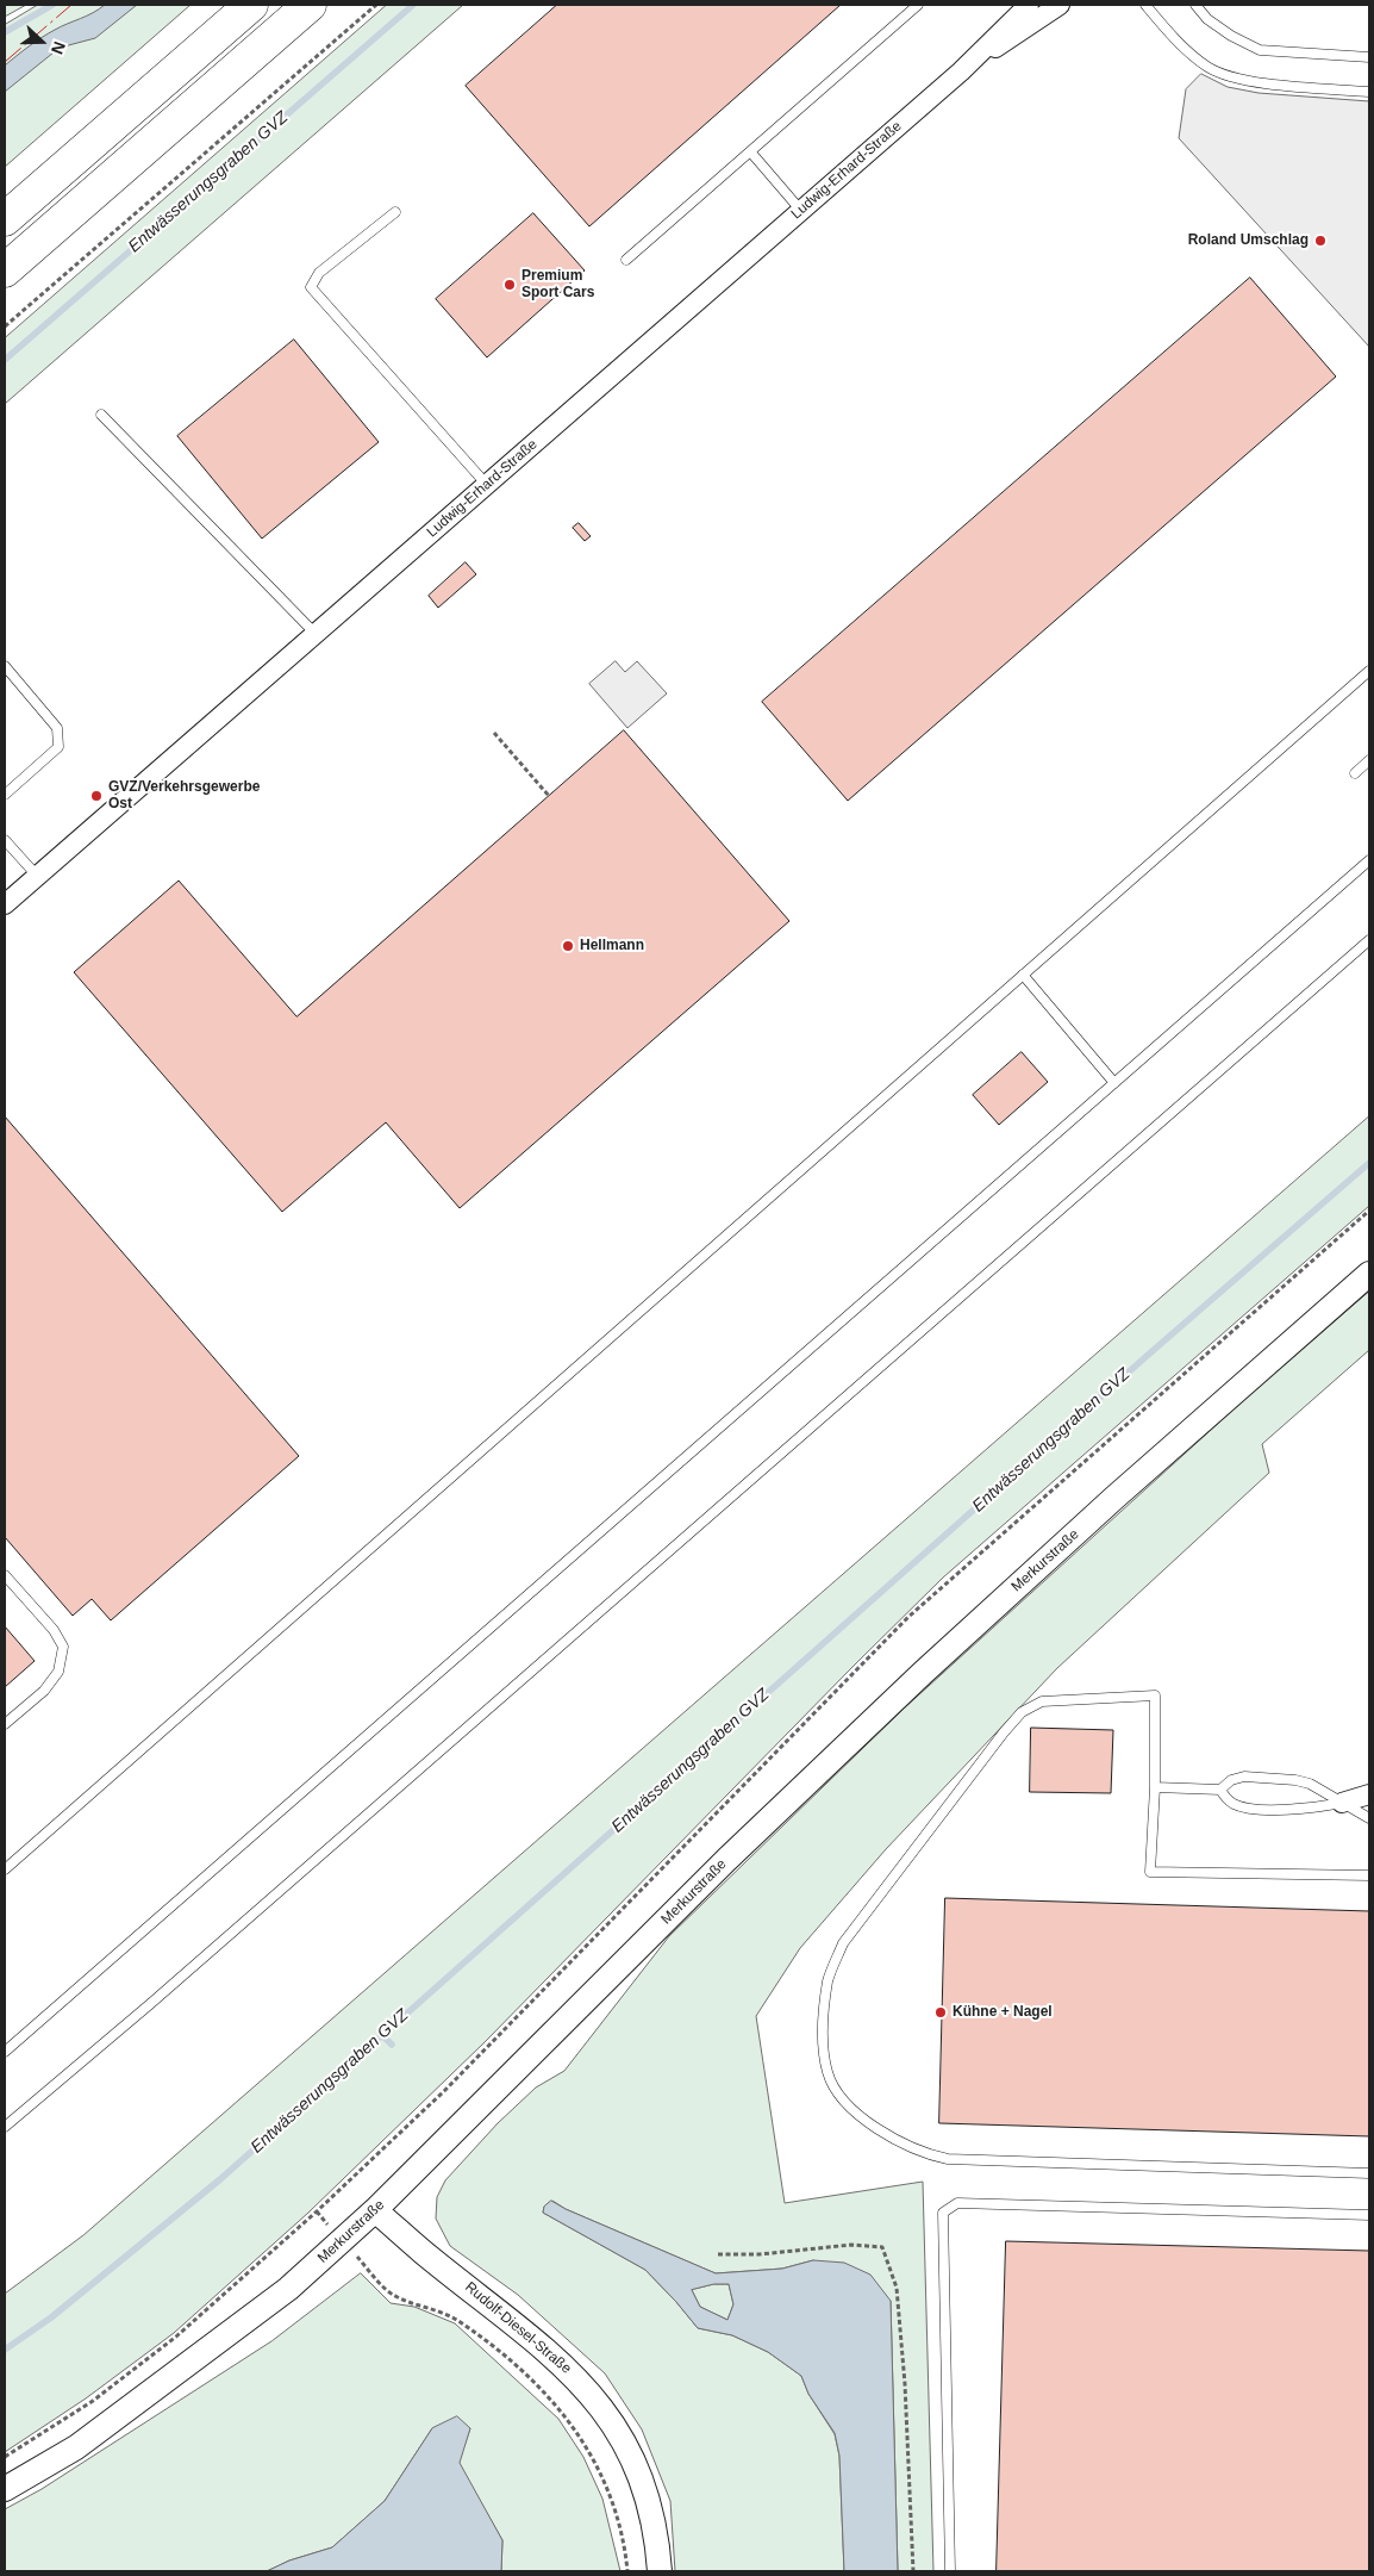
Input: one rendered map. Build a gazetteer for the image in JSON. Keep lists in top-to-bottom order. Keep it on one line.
{"streets":{"street":["Ludwig-Erhard-Straße","Merkurstraße","Rudolf-Diesel-Straße"]},"crossings":[["Merkurstraße","Rudolf-Diesel-Straße"]],"water":["Entwässerungsgraben GVZ"],"places":["Roland Umschlag","Premium Sport Cars","GVZ/Verkehrsgewerbe Ost","Hellmann","Kühne + Nagel"],"north":"right"}
